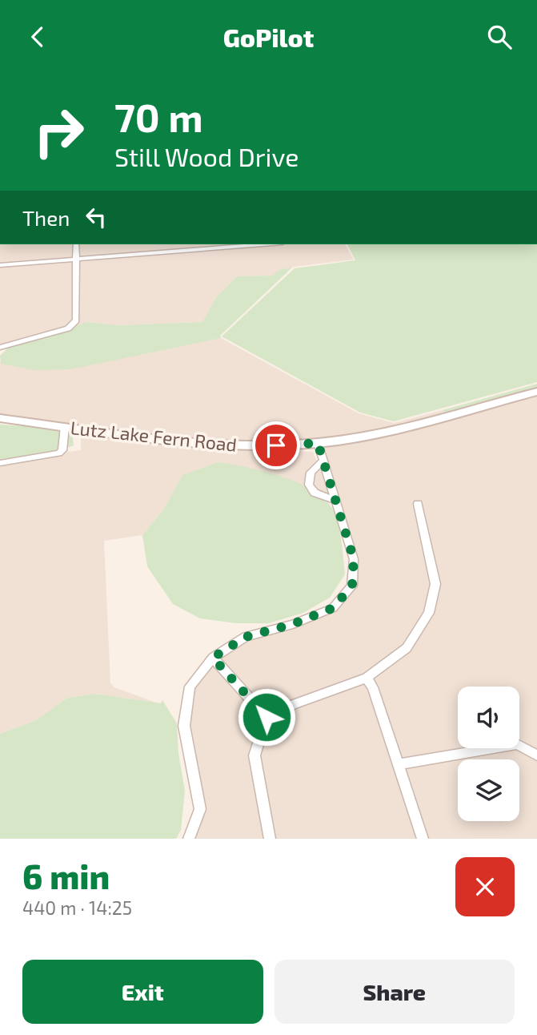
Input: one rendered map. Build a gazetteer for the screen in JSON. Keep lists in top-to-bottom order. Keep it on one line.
{"streets":{"main road":["Lutz Lake Fern Road"]},"page":{"header":"GoPilot","turn":["70 m","Still Wood Drive"],"then":"Then","heading":["6 min","440 m · 14:25"],"buttons":["Exit","Share"]}}
